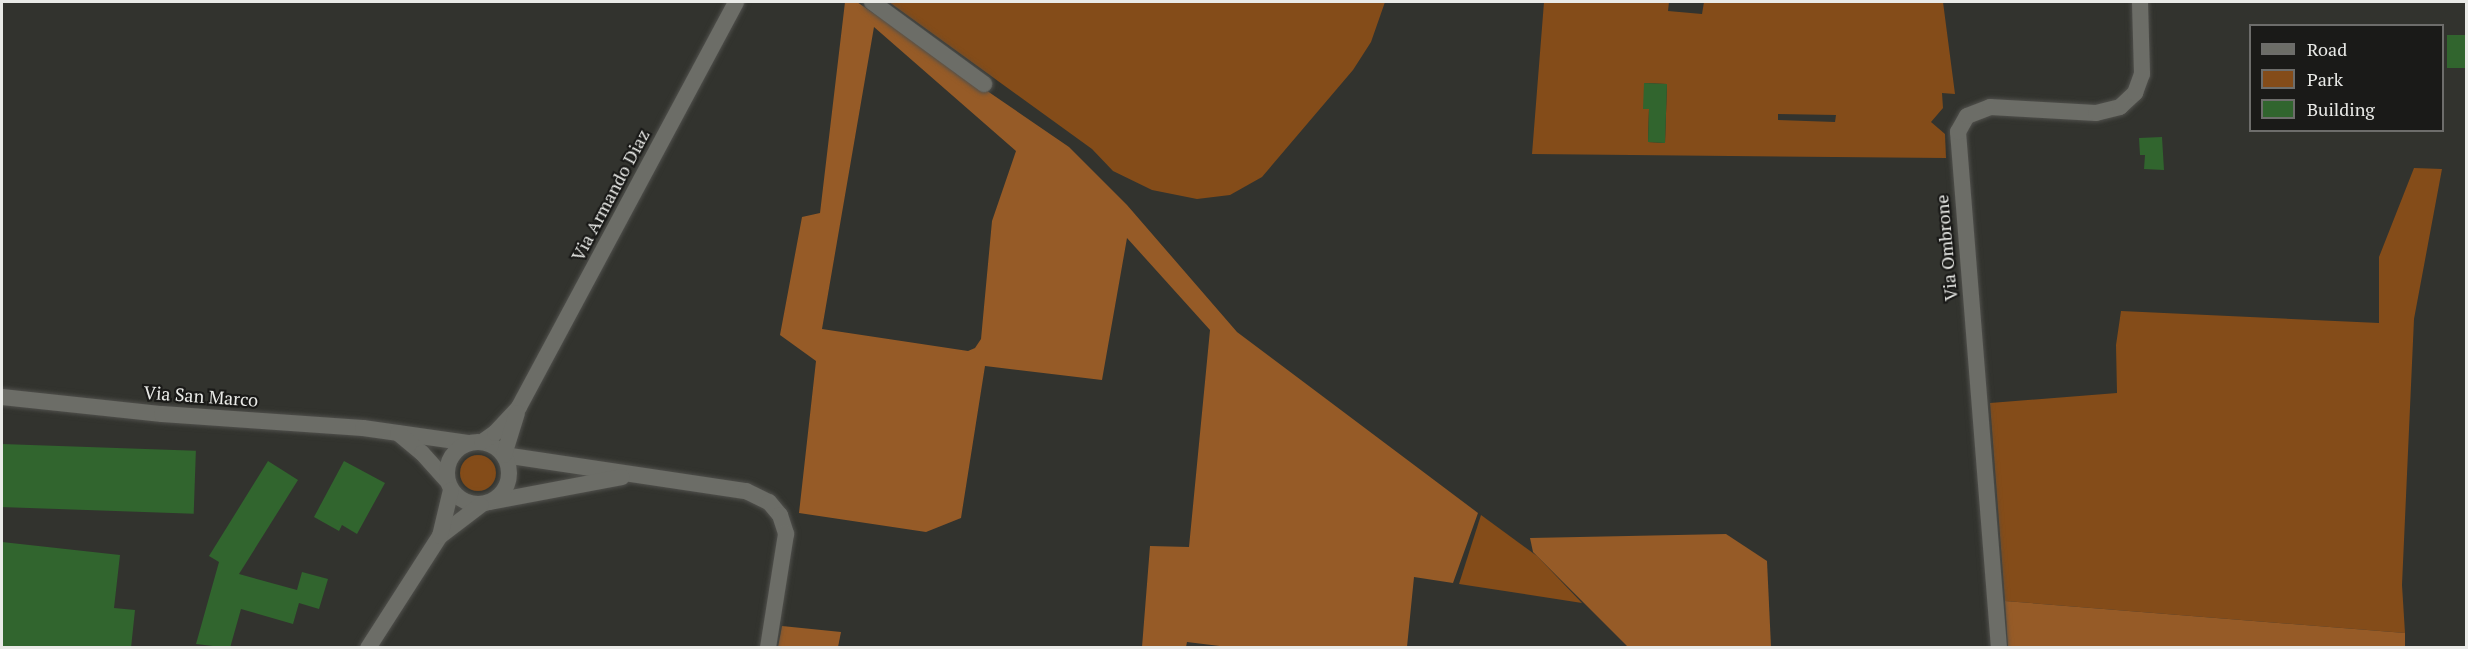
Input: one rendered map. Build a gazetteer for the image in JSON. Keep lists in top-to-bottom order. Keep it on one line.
{"streets":{"street":["Via Armando Diaz","Via Ombrone","Via San Marco"]},"crossings":[["Via Armando Diaz","Via San Marco"]],"legend":["Road","Park","Building"]}
